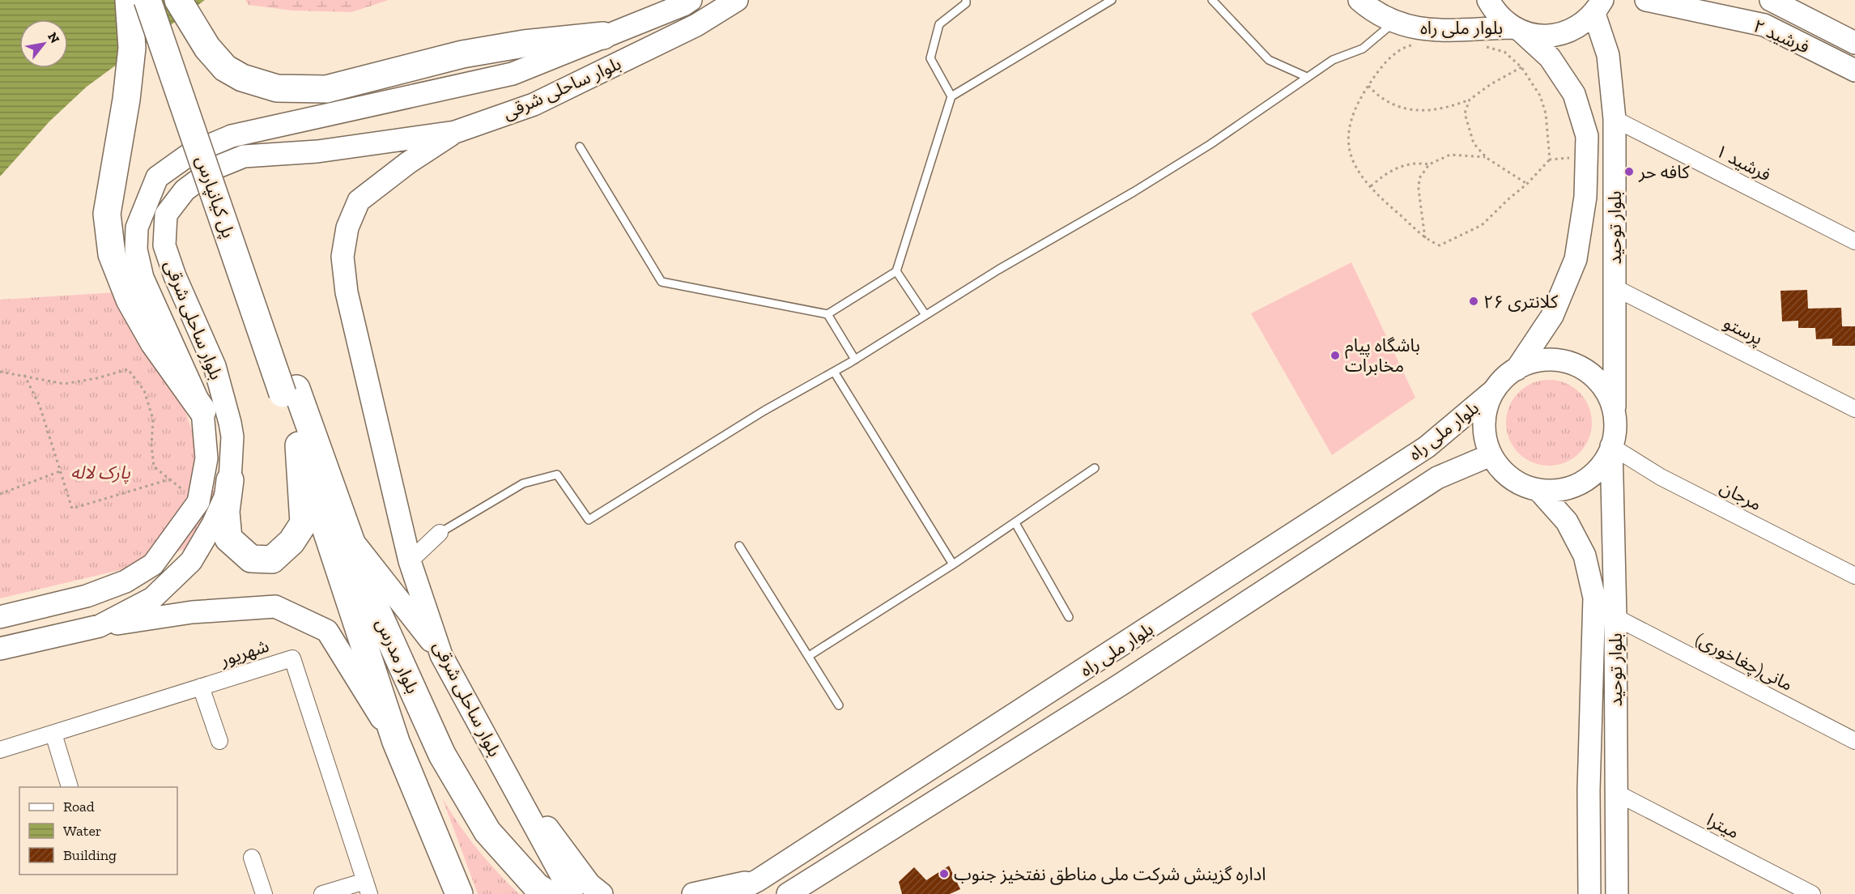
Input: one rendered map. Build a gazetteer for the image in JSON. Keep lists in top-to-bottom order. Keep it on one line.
{"streets":{"highway":["پل کیانپارس","بلوار مدرس"],"main road":["بلوار ملی راه","فرشید ۲","بلوار ساحلی شرقی","بلوار توحید"],"street":["فرشید ۱","پرستو","مرجان","شهریور","مانی(چغاخوری)","میترا"]},"crossings":[["بلوار ملی راه","بلوار توحید"],["بلوار ملی راه","مرجان"],["فرشید ۱","بلوار توحید"],["پل کیانپارس","بلوار مدرس"],["بلوار توحید","پرستو"],["بلوار توحید","مرجان"],["بلوار توحید","مانی(چغاخوری)"],["بلوار توحید","میترا"]],"parks":["پارک لاله"],"places":["کافه حر","کلانتری ۲۶","باشگاه پیام مخابرات","اداره گزینش شرکت ملی مناطق نفتخیز جنوب"],"legend":["Road","Water","Building"],"north":"top right"}
